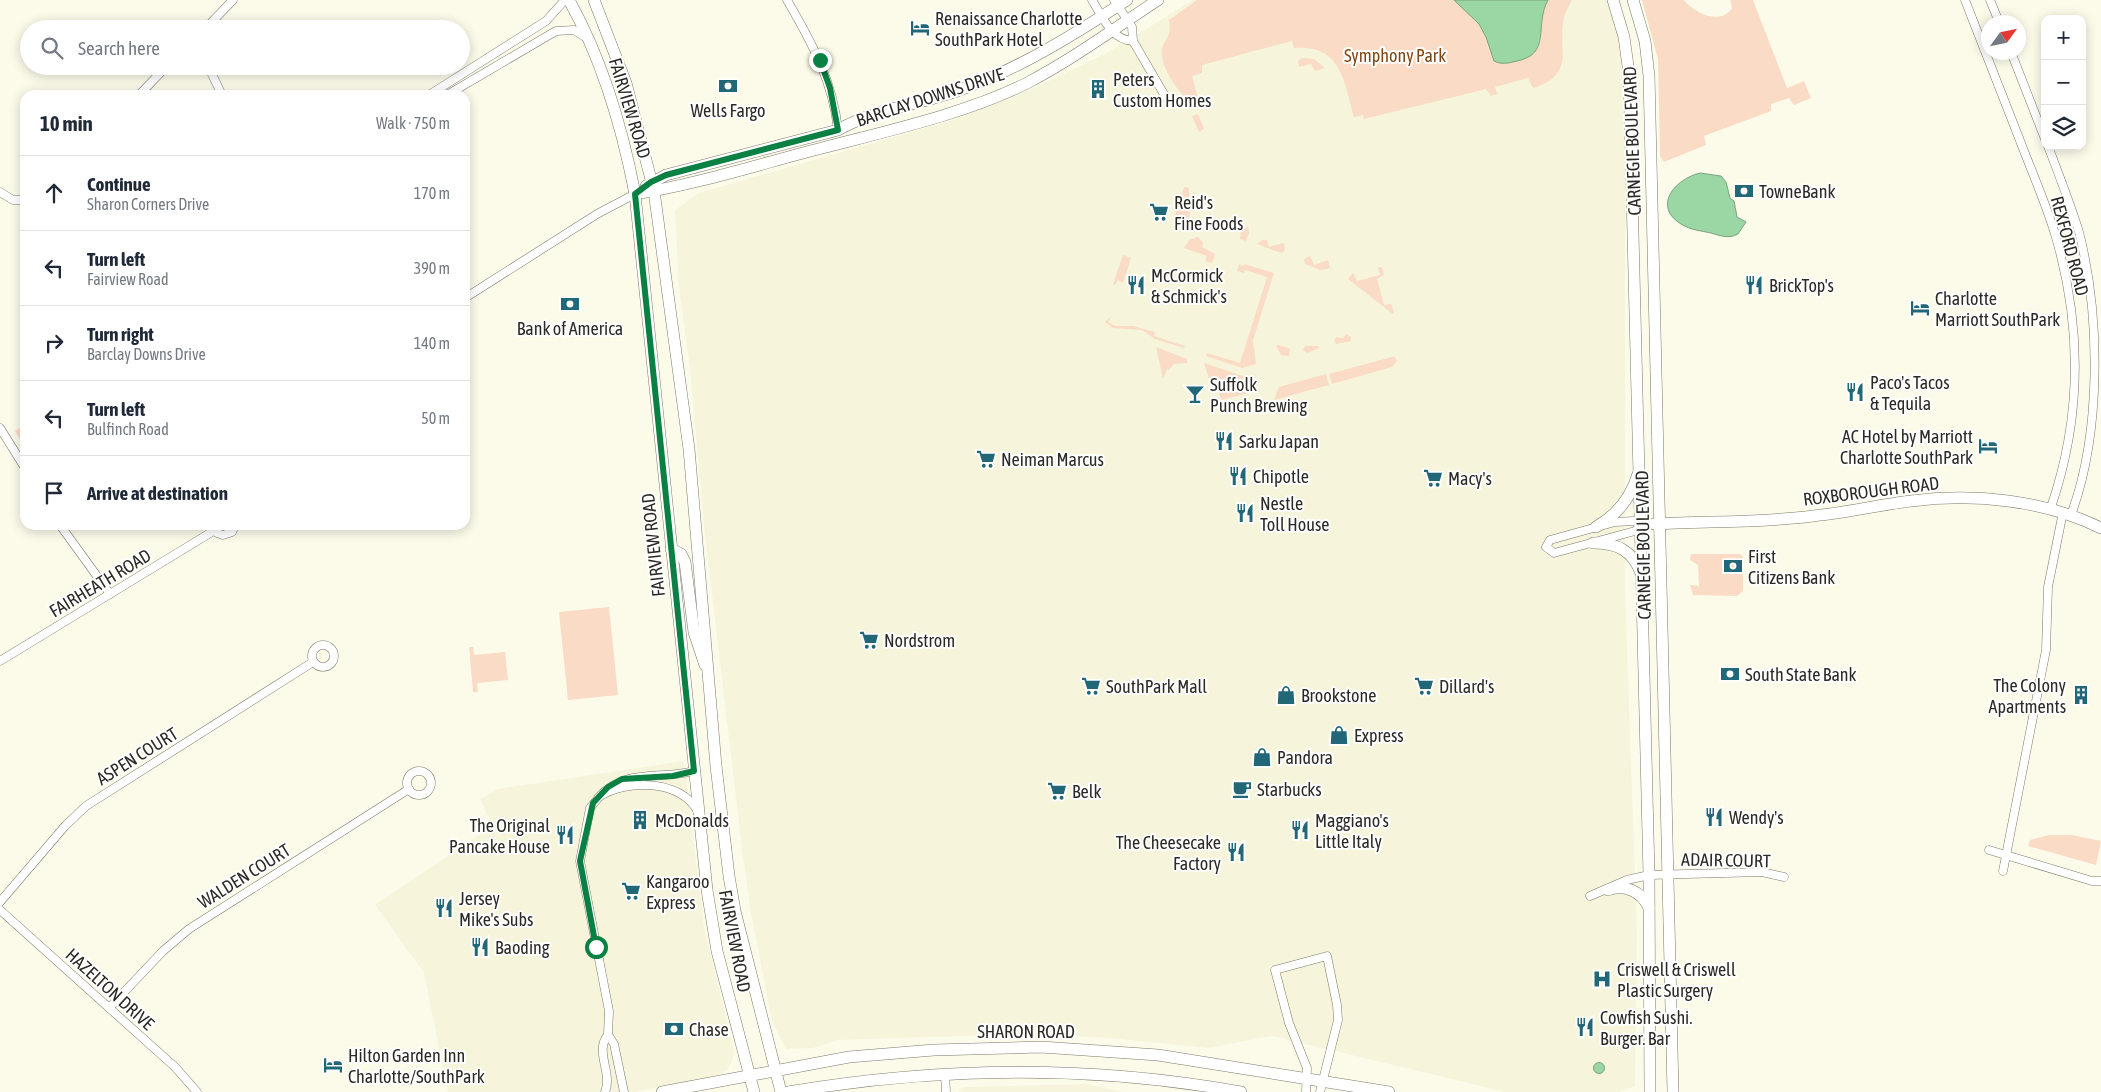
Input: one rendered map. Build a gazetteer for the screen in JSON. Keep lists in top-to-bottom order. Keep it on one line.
{"streets":{"street":["BARCLAY DOWNS DRIVE","FAIRVIEW ROAD","CARNEGIE BOULEVARD","REXFORD ROAD","ROXBOROUGH ROAD","FAIRHEATH ROAD","ASPEN COURT","ADAIR COURT","WALDEN COURT","HAZELTON DRIVE","SHARON ROAD"]},"crossings":[["BARCLAY DOWNS DRIVE","FAIRVIEW ROAD"],["FAIRVIEW ROAD","SHARON ROAD"],["CARNEGIE BOULEVARD","ROXBOROUGH ROAD"],["CARNEGIE BOULEVARD","ADAIR COURT"],["REXFORD ROAD","ROXBOROUGH ROAD"],["WALDEN COURT","HAZELTON DRIVE"]],"parks":["Symphony Park"],"places":{"hotel":["Renaissance Charlotte SouthPark Hotel","Charlotte Marriott SouthPark","AC Hotel by Marriott Charlotte SouthPark","Hilton Garden Inn Charlotte/SouthPark"],"bank":["Wells Fargo","TowneBank","Bank of America","First Citizens Bank","South State Bank","Chase"],"building":["Peters Custom Homes","The Colony Apartments","McDonalds"],"supermarket":["Reid's Fine Foods","Neiman Marcus","Macy's","Nordstrom","SouthPark Mall","Dillard's","Belk","Kangaroo Express"],"restaurant":["McCormick & Schmick's","BrickTop's","Paco's Tacos & Tequila","Sarku Japan","Chipotle","Nestle Toll House","Wendy's","Maggiano's Little Italy","The Original Pancake House","The Cheesecake Factory","Jersey Mike's Subs","Baoding","Cowfish Sushi. Burger. Bar"],"bar":["Suffolk Punch Brewing"],"shop":["Brookstone","Express","Pandora"],"cafe":["Starbucks"],"hospital":["Criswell & Criswell Plastic Surgery"]},"north":"top right","page":{"map_buttons":["+","−"],"search":"Search here","heading":["10 min","Walk · 750 m"],"list":[["Continue","Sharon Corners Drive","170 m"],["Turn left","Fairview Road","390 m"],["Turn right","Barclay Downs Drive","140 m"],["Turn left","Bulfinch Road","50 m"],"Arrive at destination"]}}
